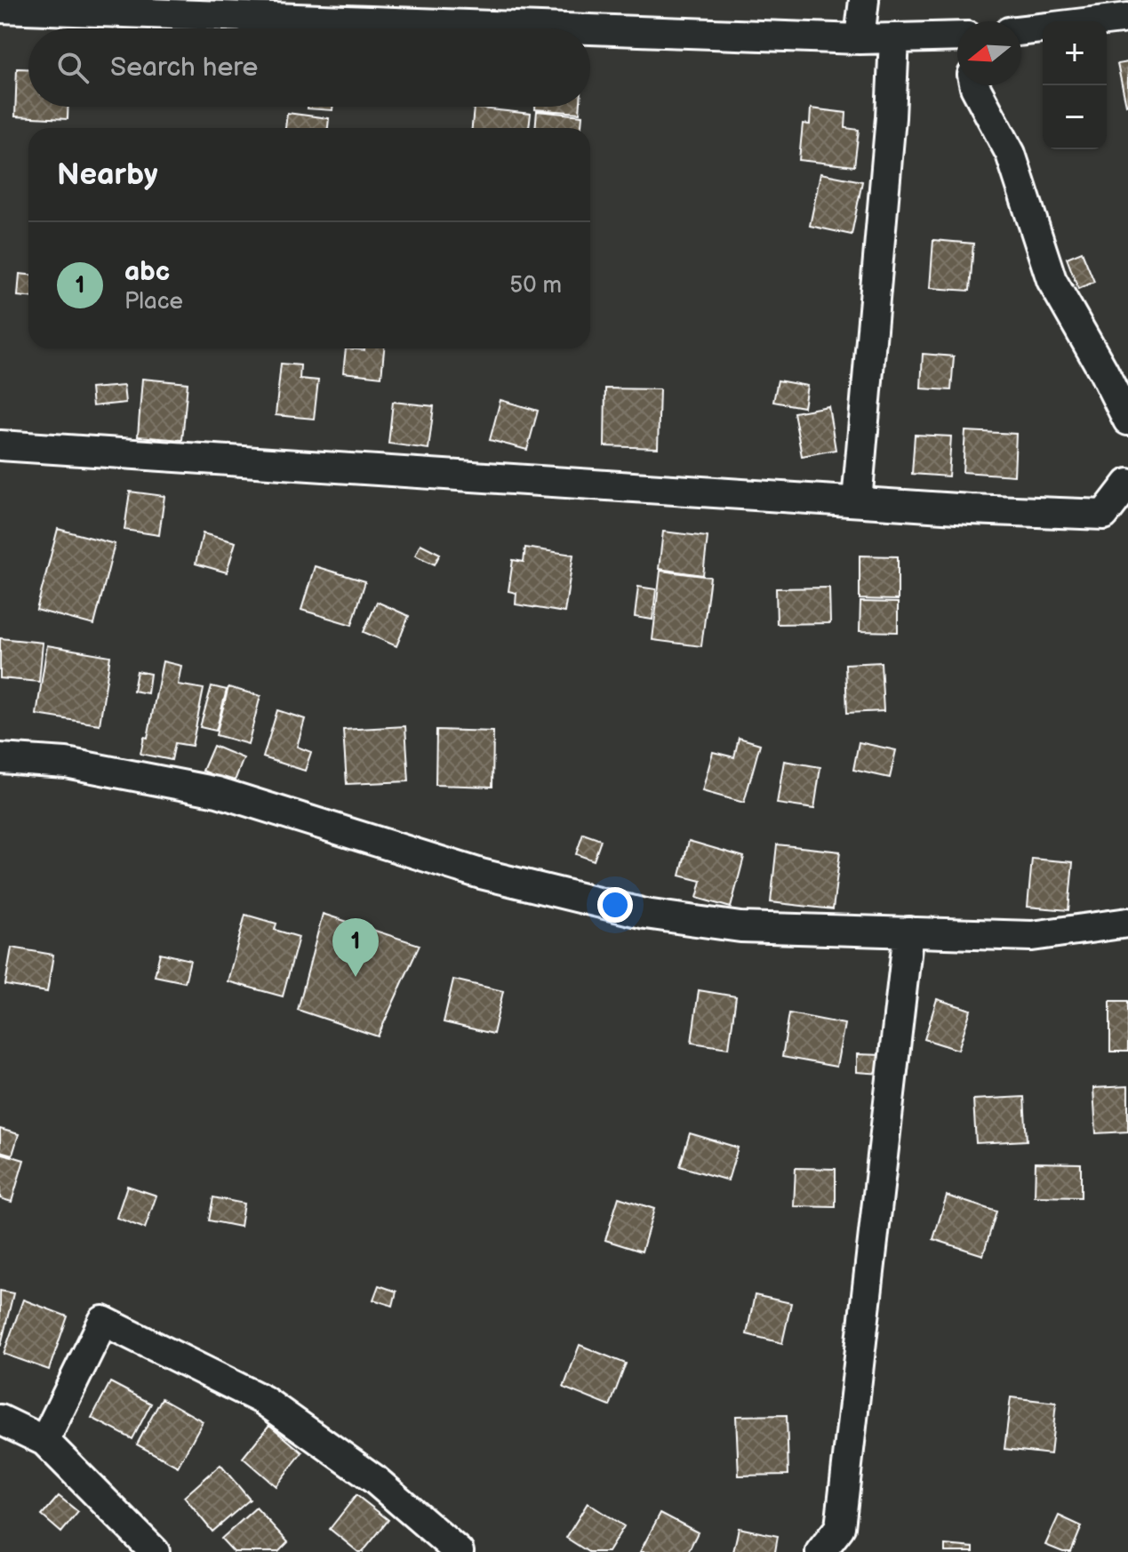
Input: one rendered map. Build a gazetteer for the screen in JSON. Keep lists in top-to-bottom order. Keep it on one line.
{"north":"left","page":{"map_buttons":["+","−"],"search":"Search here","heading":"Nearby","list":[{"mark":"1","name":"abc","note":"Place","value":"50 m"}],"pins":"1"}}
